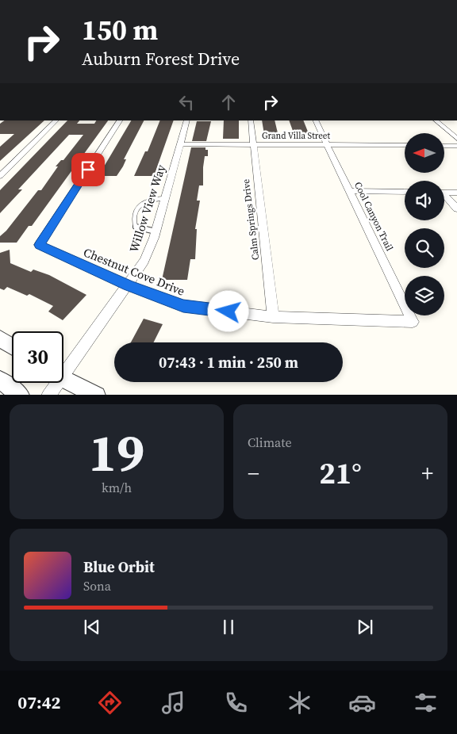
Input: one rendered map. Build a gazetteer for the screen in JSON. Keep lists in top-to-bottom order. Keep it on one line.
{"streets":{"street":["Grand Villa Street","Willow View Way","Cool Canyon Trail","Calm Springs Drive","Chestnut Cove Drive"]},"crossings":[["Grand Villa Street","Willow View Way"],["Grand Villa Street","Cool Canyon Trail"],["Grand Villa Street","Calm Springs Drive"],["Willow View Way","Chestnut Cove Drive"],["Cool Canyon Trail","Chestnut Cove Drive"],["Calm Springs Drive","Chestnut Cove Drive"]],"north":"left","page":{"turn":["150 m","Auburn Forest Drive"],"limit":"30","trip":"07:43 · 1 min · 250 m","tile":[["19","km/h"],"Climate"],"heat":["−","21°","+"],"song":["Blue Orbit","Sona"],"tabs":"07:42"}}
